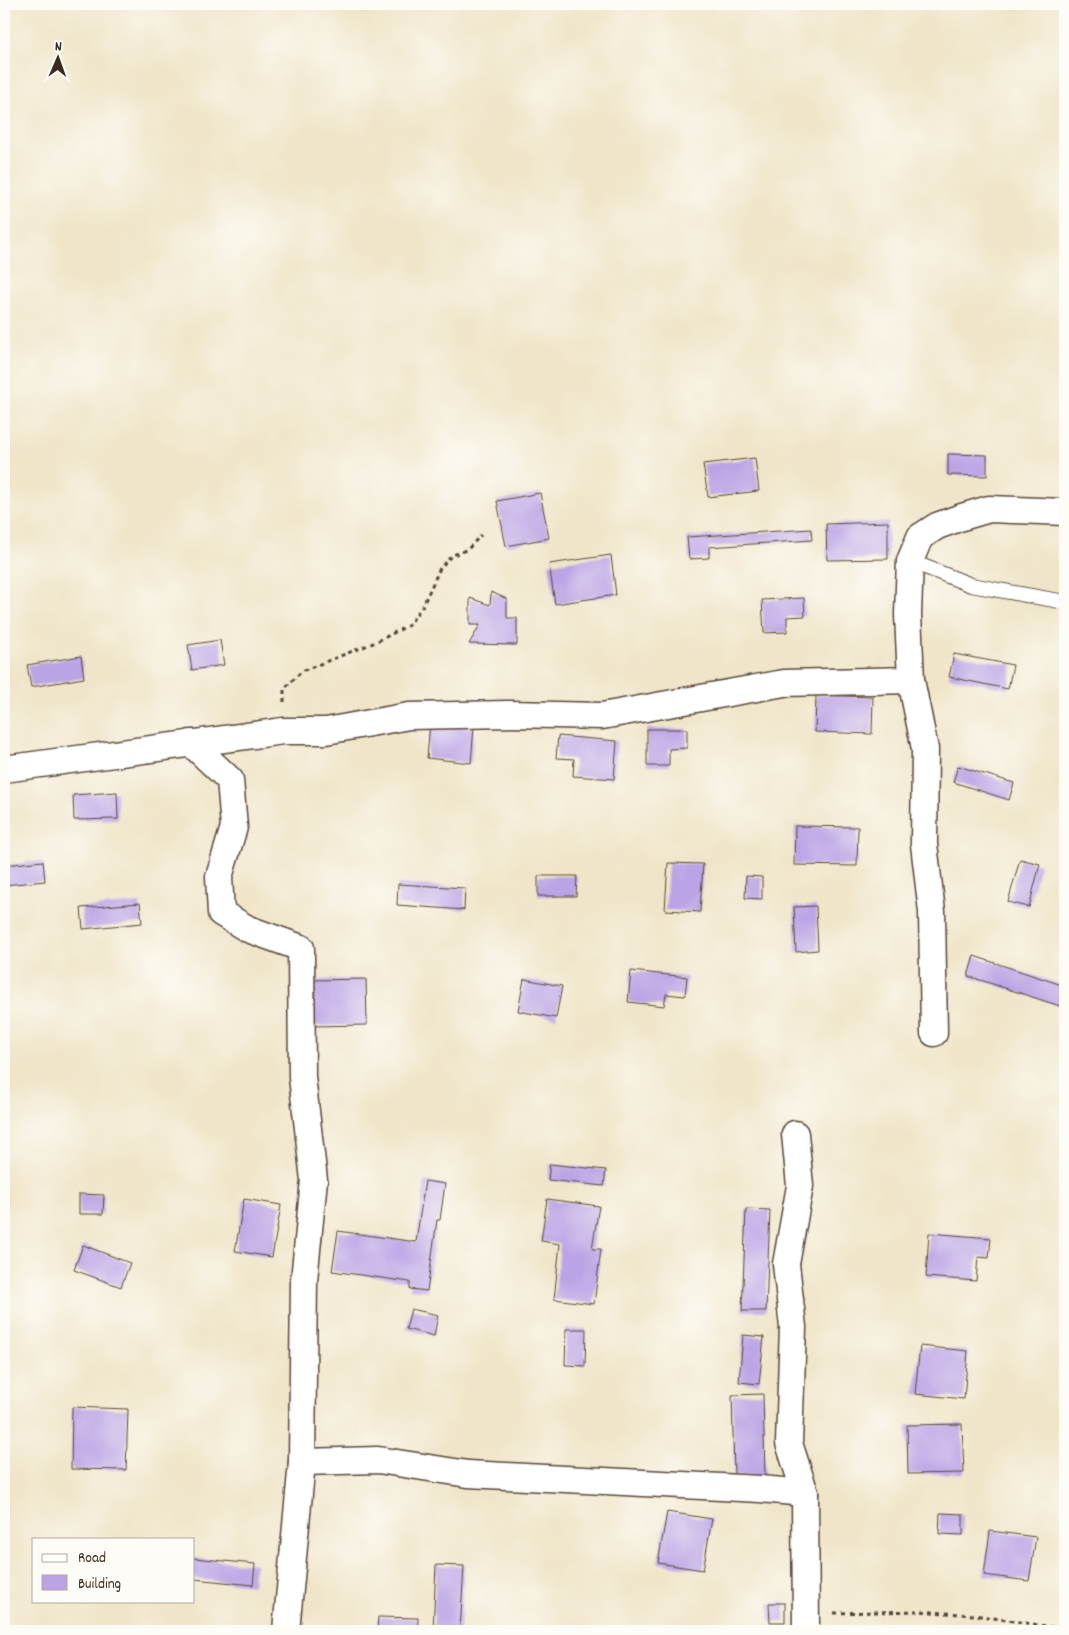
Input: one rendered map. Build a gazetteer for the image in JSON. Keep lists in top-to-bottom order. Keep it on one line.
{"legend":["Road","Building"],"north":"top"}
